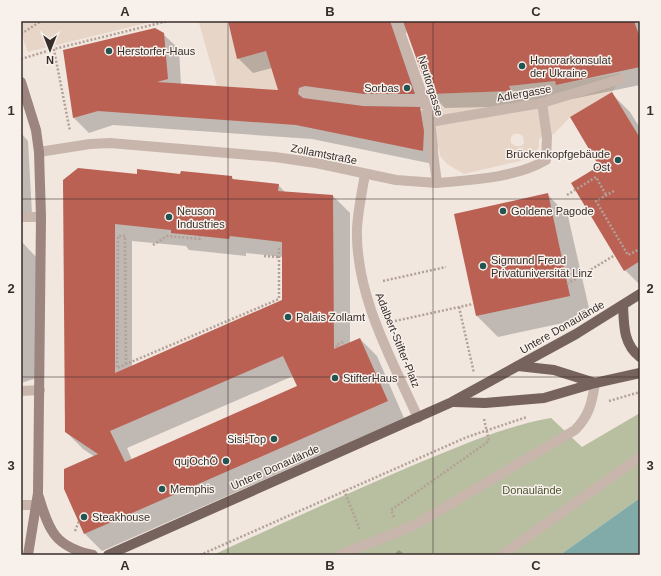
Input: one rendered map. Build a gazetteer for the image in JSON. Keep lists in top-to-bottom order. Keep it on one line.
{"streets":{"main road":["Untere Donaulände"],"street":["Neutorgasse","Adlergasse","Zollamtstraße","Adalbert-Stifter-Platz"]},"crossings":[["Neutorgasse","Adlergasse"],["Neutorgasse","Zollamtstraße"],["Adlergasse","Zollamtstraße"],["Zollamtstraße","Adalbert-Stifter-Platz"],["Untere Donaulände","Adalbert-Stifter-Platz"]],"parks":["Donaulände"],"places":["Herstorfer-Haus","Honorarkonsulat der Ukraine","Sorbas","Brückenkopfgebäude Ost","Goldene Pagode","Neuson Industries","Sigmund Freud Privatuniversität Linz","Palais Zollamt","StifterHaus","Sisi-Top","qujOchÖ","Memphis","Steakhouse"],"north":"bottom","grid":{"columns":["A","B","C"],"rows":["1","2","3"]}}
